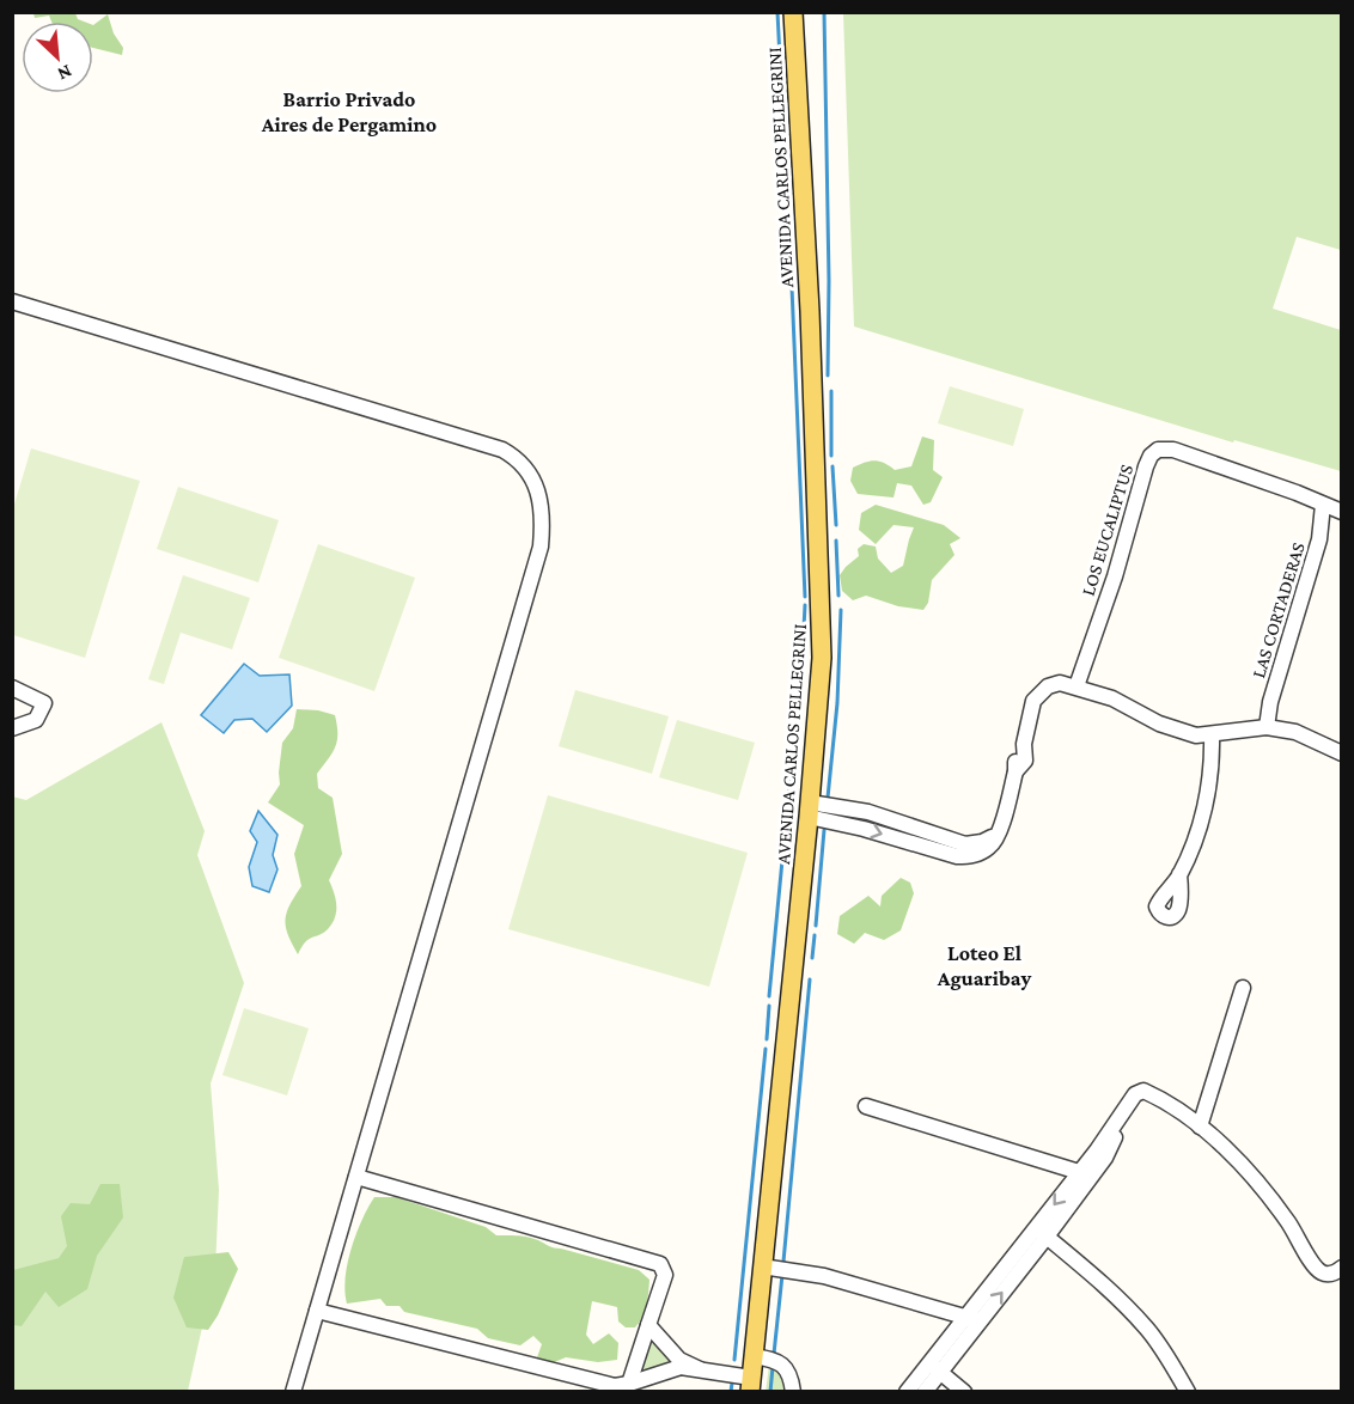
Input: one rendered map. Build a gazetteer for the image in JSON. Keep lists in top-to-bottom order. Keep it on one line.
{"streets":{"main road":["AVENIDA CARLOS PELLEGRINI"],"street":["LOS EUCALIPTUS","LAS CORTADERAS"]},"crossings":[["LOS EUCALIPTUS","LAS CORTADERAS"]],"districts":["Barrio Privado Aires de Pergamino","Loteo El Aguaribay"],"north":"bottom right"}
